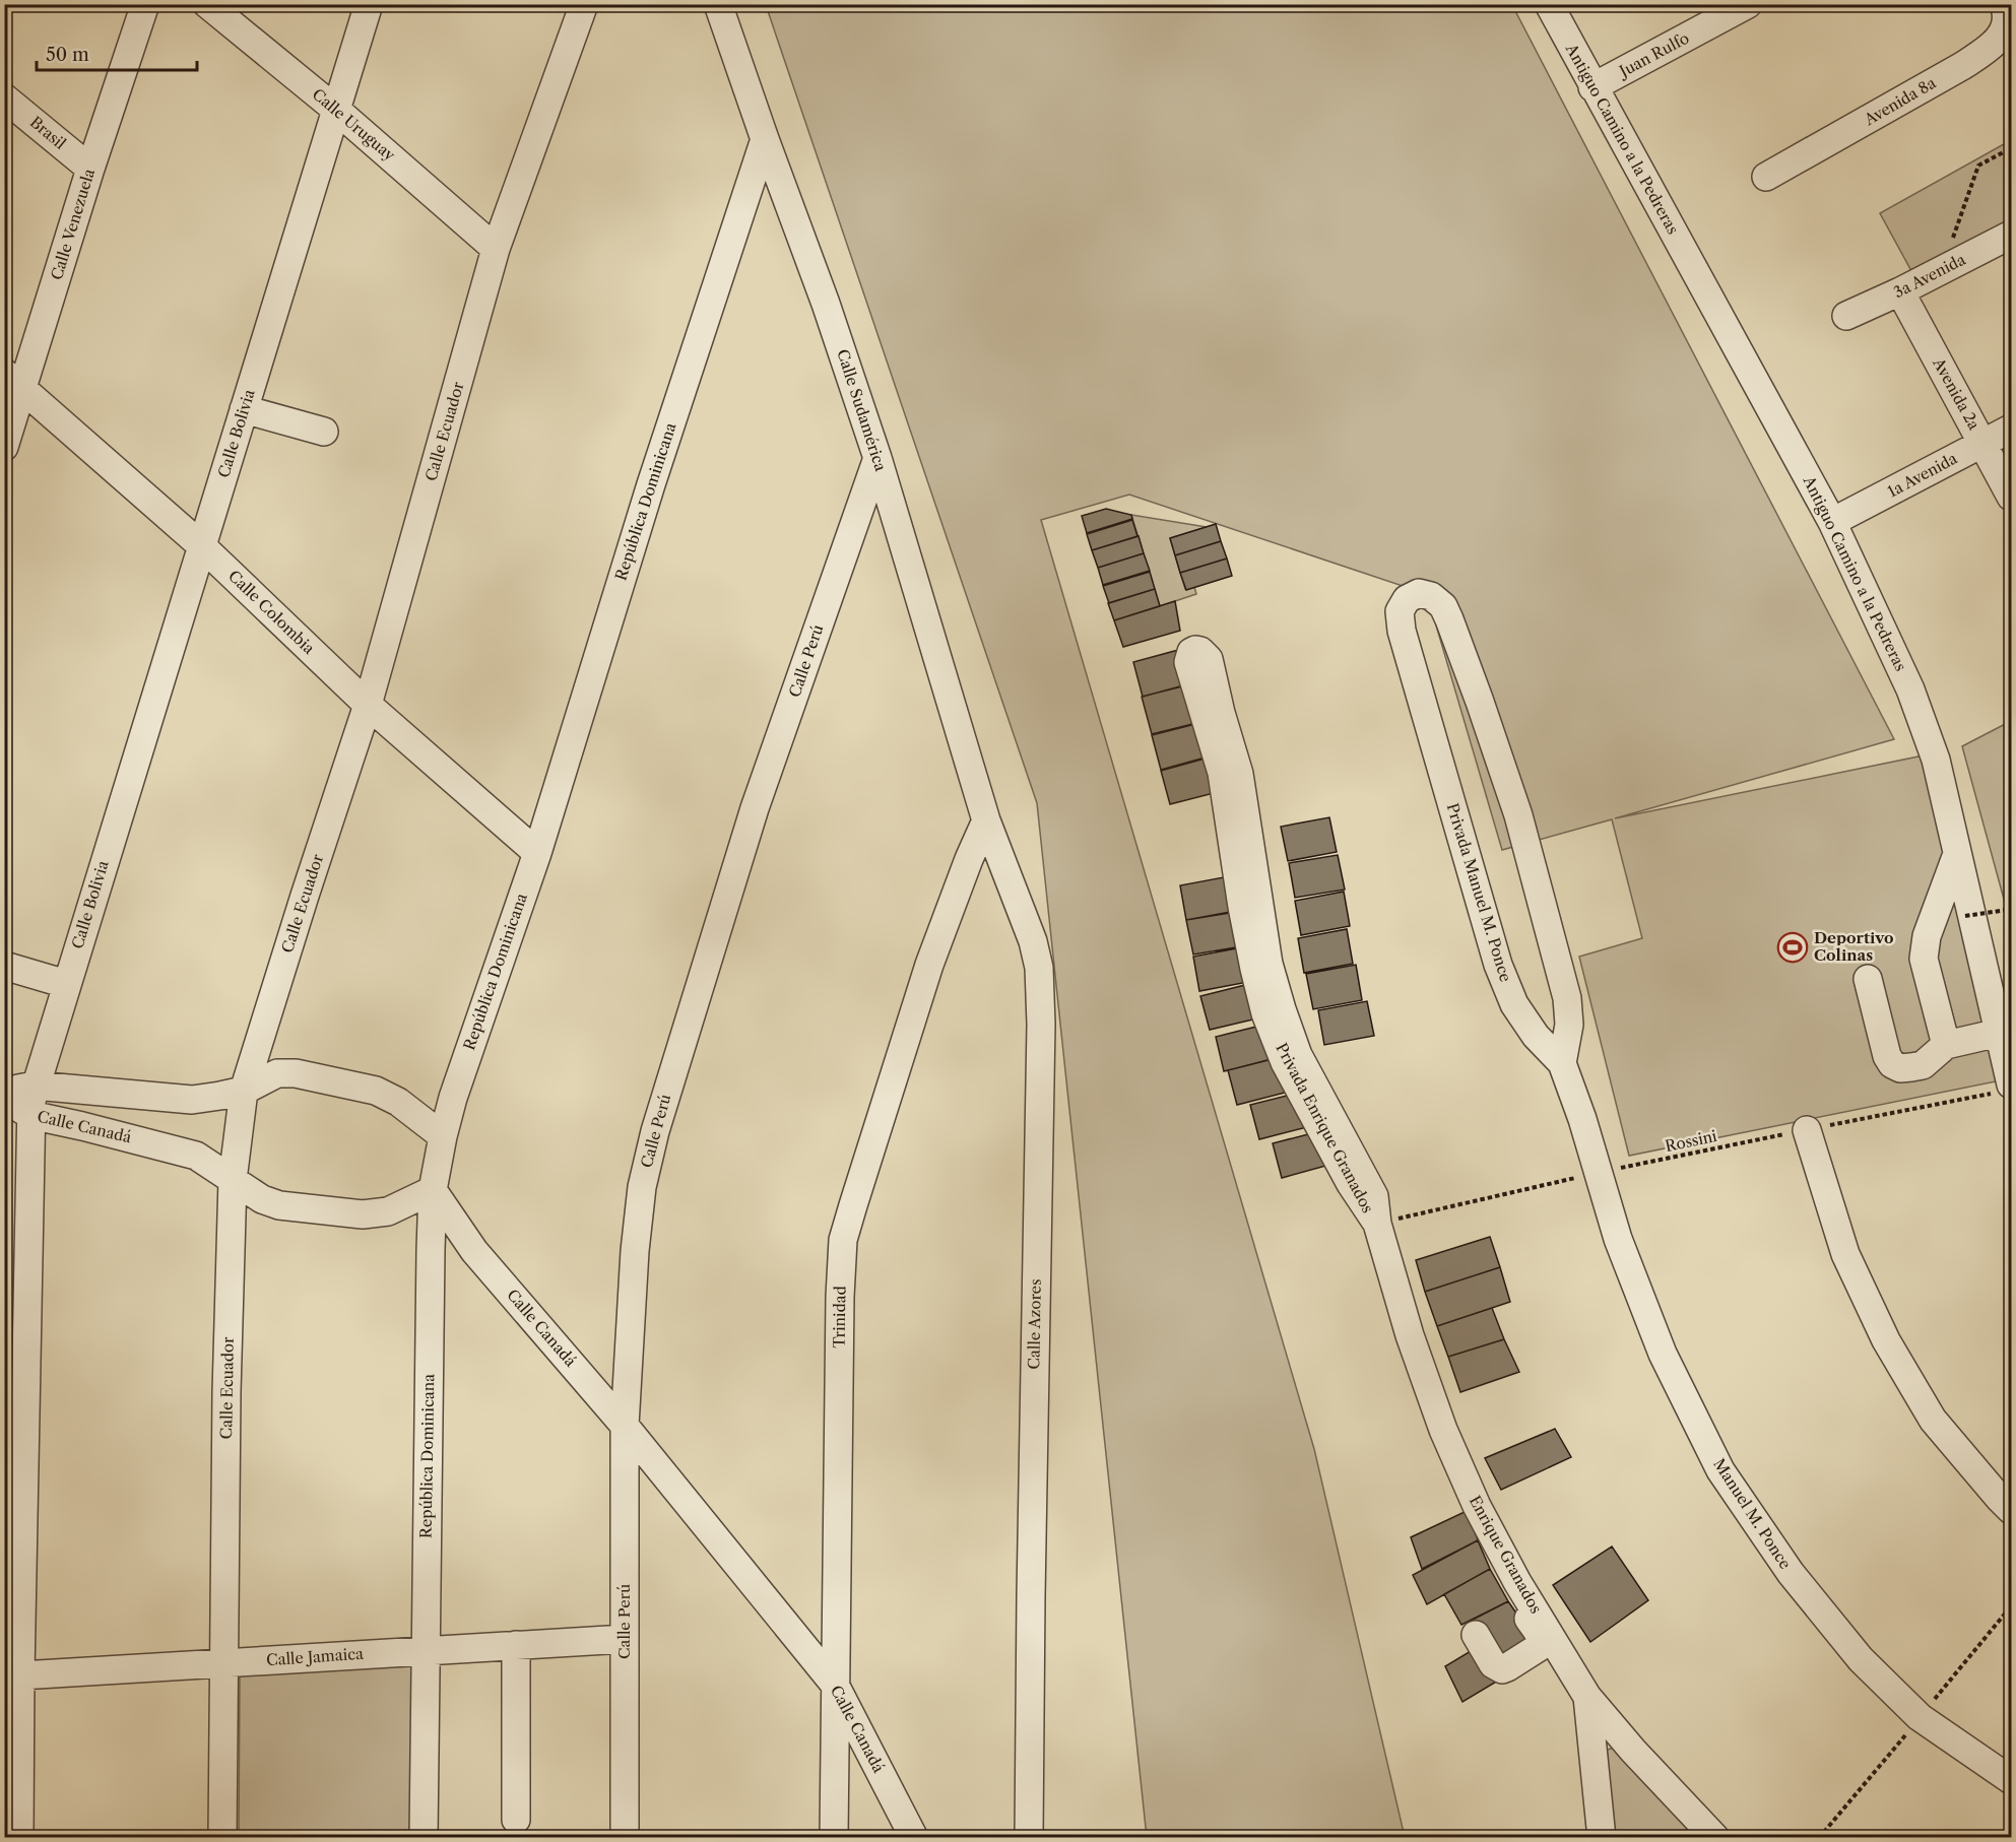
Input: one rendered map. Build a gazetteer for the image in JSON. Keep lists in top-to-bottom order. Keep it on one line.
{"streets":{"street":["Juan Rulfo","Avenida 8a","Calle Uruguay","Brasil","Antiguo Camino a la Pedreras","Calle Venezuela","3a Avenida","Avenida 2a","Calle Sudamérica","Calle Ecuador","Calle Bolivia","1a Avenida","República Dominicana","Calle Colombia","Calle Perú","Privada Manuel M. Ponce","Calle Canadá","Privada Enrique Granados","Trinidad","Calle Azores","Manuel M. Ponce","Enrique Granados","Calle Jamaica"],"path":["Rossini"]},"crossings":[["Juan Rulfo","Antiguo Camino a la Pedreras"],["Calle Uruguay","Calle Ecuador"],["Calle Uruguay","Calle Bolivia"],["Brasil","Calle Venezuela"],["Antiguo Camino a la Pedreras","1a Avenida"],["Antiguo Camino a la Pedreras","Rossini"],["Calle Venezuela","Calle Colombia"],["3a Avenida","Avenida 2a"],["Avenida 2a","1a Avenida"],["Calle Sudamérica","República Dominicana"],["Calle Sudamérica","Calle Perú"],["Calle Sudamérica","Trinidad"],["Calle Sudamérica","Calle Azores"],["Calle Ecuador","República Dominicana"],["Calle Ecuador","Calle Colombia"],["Calle Ecuador","Calle Canadá"],["Calle Ecuador","Calle Jamaica"],["Calle Bolivia","Calle Colombia"],["Calle Bolivia","Calle Canadá"],["Calle Bolivia","Calle Jamaica"],["República Dominicana","Calle Colombia"],["República Dominicana","Calle Canadá"],["República Dominicana","Calle Jamaica"],["Calle Perú","Calle Canadá"],["Calle Perú","Calle Jamaica"],["Privada Manuel M. Ponce","Rossini"],["Privada Manuel M. Ponce","Manuel M. Ponce"],["Calle Canadá","Trinidad"],["Privada Enrique Granados","Rossini"],["Privada Enrique Granados","Enrique Granados"],["Rossini","Manuel M. Ponce"],["Rossini","Enrique Granados"],["Trinidad","Calle Azores"]],"places":{"sports":["Deportivo Colinas"]},"scale_bar":"50 m"}
